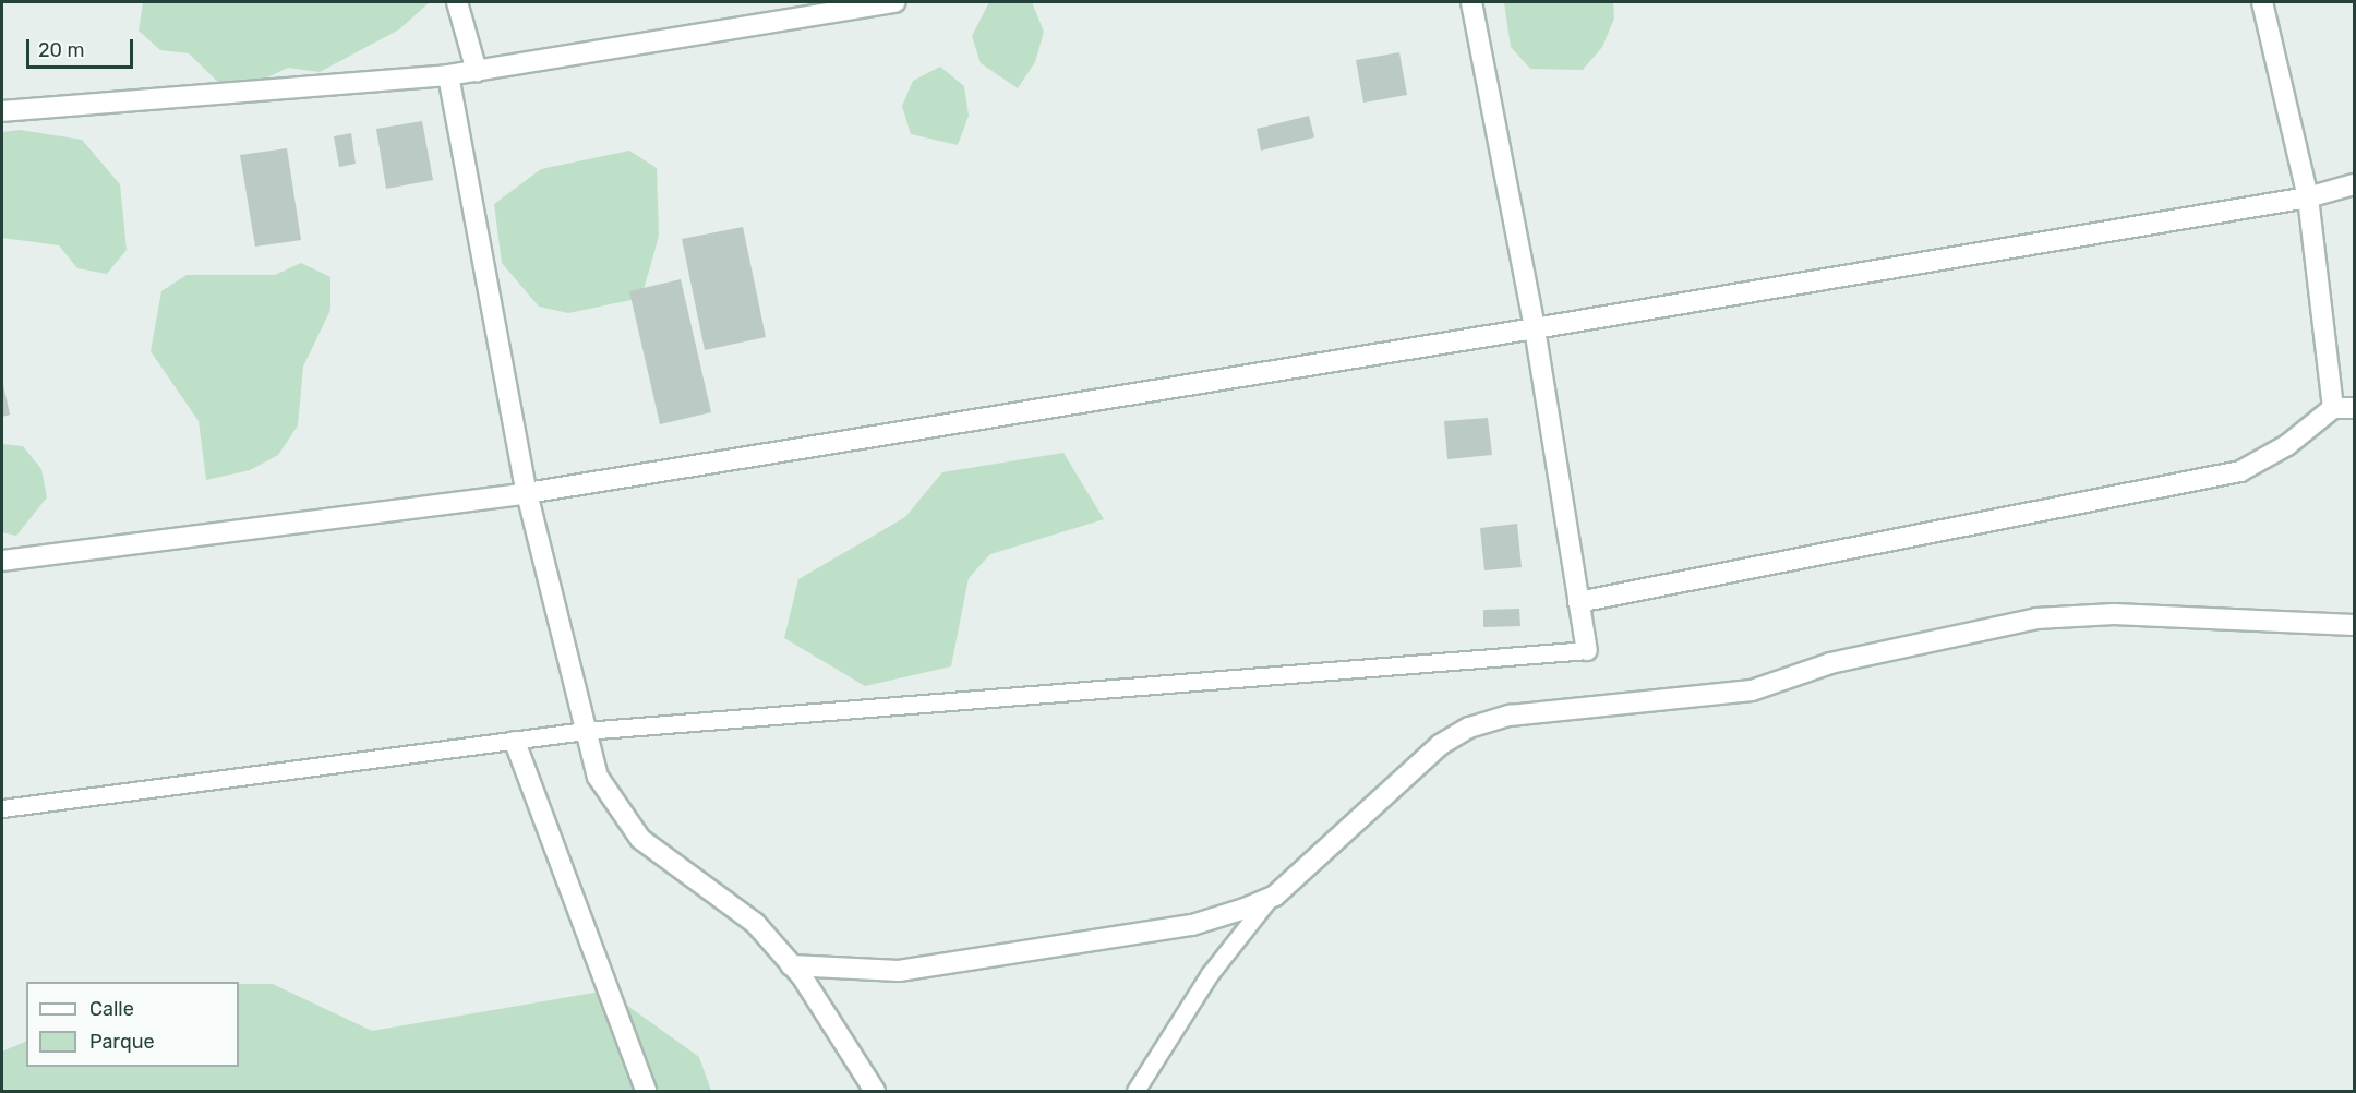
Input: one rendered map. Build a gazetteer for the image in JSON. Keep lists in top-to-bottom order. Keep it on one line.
{"legend":["Calle","Parque"],"scale_bar":"20 m"}
